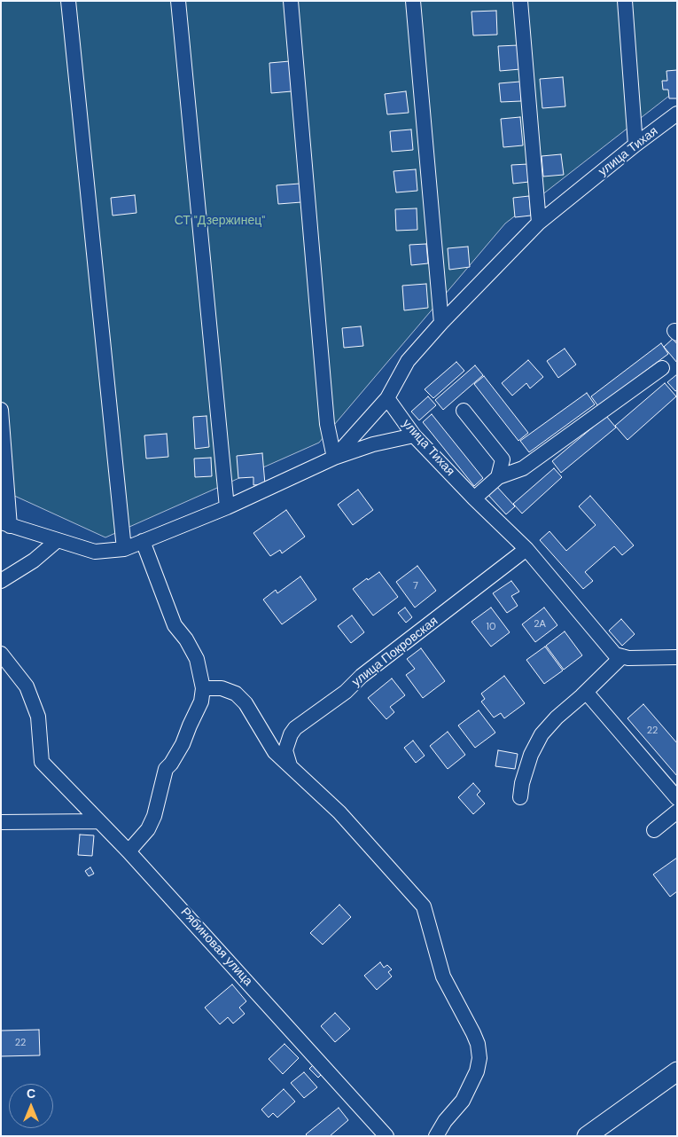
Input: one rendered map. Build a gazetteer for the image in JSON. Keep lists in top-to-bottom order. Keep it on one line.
{"streets":{"street":["улица Тихая","улица Покровская","Рябиновая улица"]},"crossings":[["улица Тихая","улица Покровская"]],"parks":["СТ \"Дзержинец\""],"house_numbers":["7","2А","10","22","22"],"north":"top"}
